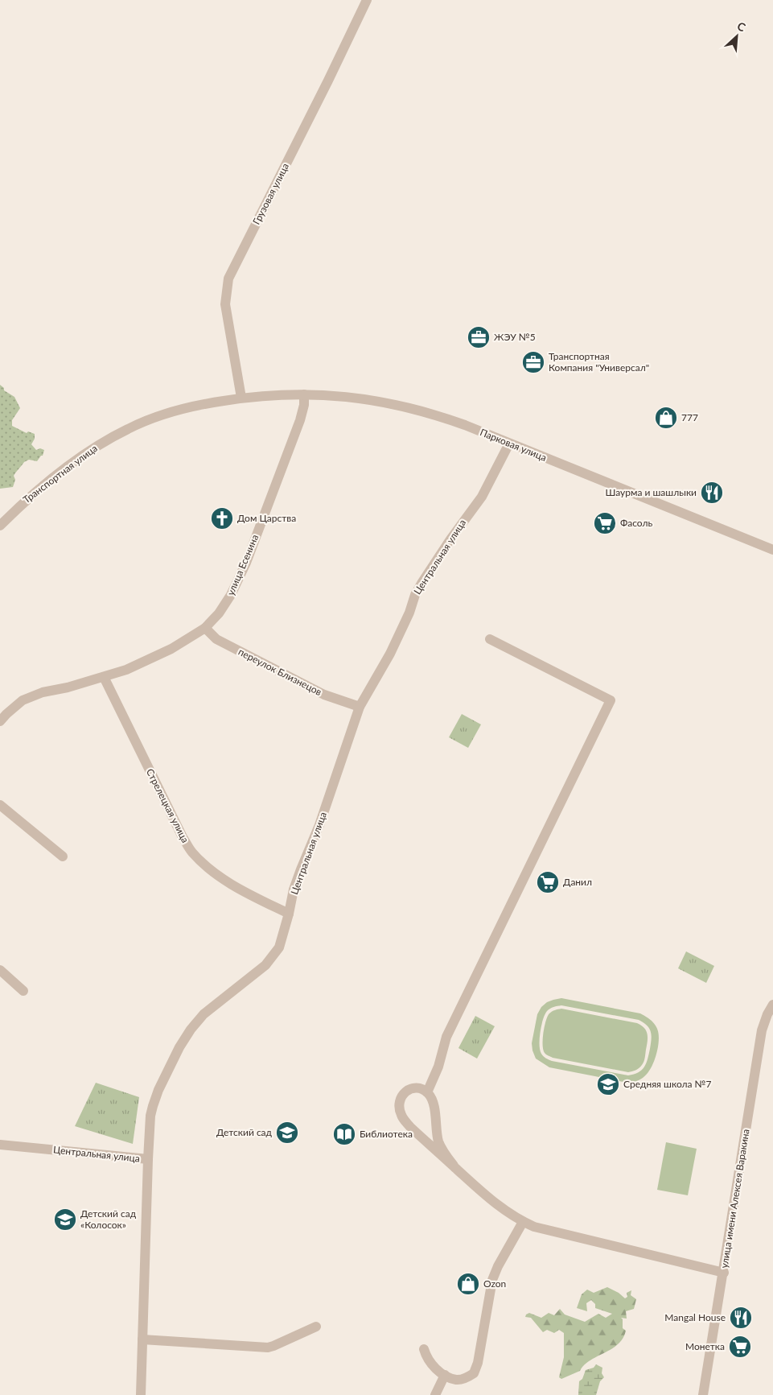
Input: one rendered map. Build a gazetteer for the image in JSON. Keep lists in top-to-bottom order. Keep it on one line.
{"streets":{"street":["Грузовая улица","Парковая улица","Транспортная улица","Центральная улица","улица Есенина","переулок Близнецов","Стрелецкая улица","улица имени Алексея Варакина"]},"crossings":[["Грузовая улица","Парковая улица"],["Грузовая улица","Транспортная улица"],["Парковая улица","Транспортная улица"],["Парковая улица","Центральная улица"],["Парковая улица","улица Есенина"],["Центральная улица","переулок Близнецов"],["Центральная улица","Стрелецкая улица"],["улица Есенина","переулок Близнецов"],["улица Есенина","Стрелецкая улица"]],"places":{"office":["ЖЭУ №5","Транспортная Компания \"Универсал\""],"shop":["777","Ozon"],"restaurant":["Шаурма и шашлыки","Mangal House"],"church":["Дом Царства"],"supermarket":["Фасоль","Данил","Монетка"],"school or university":["Средняя школа №7","Детский сад","Детский сад «Колосок»"],"library":["Библиотека"]},"north":"top right"}
